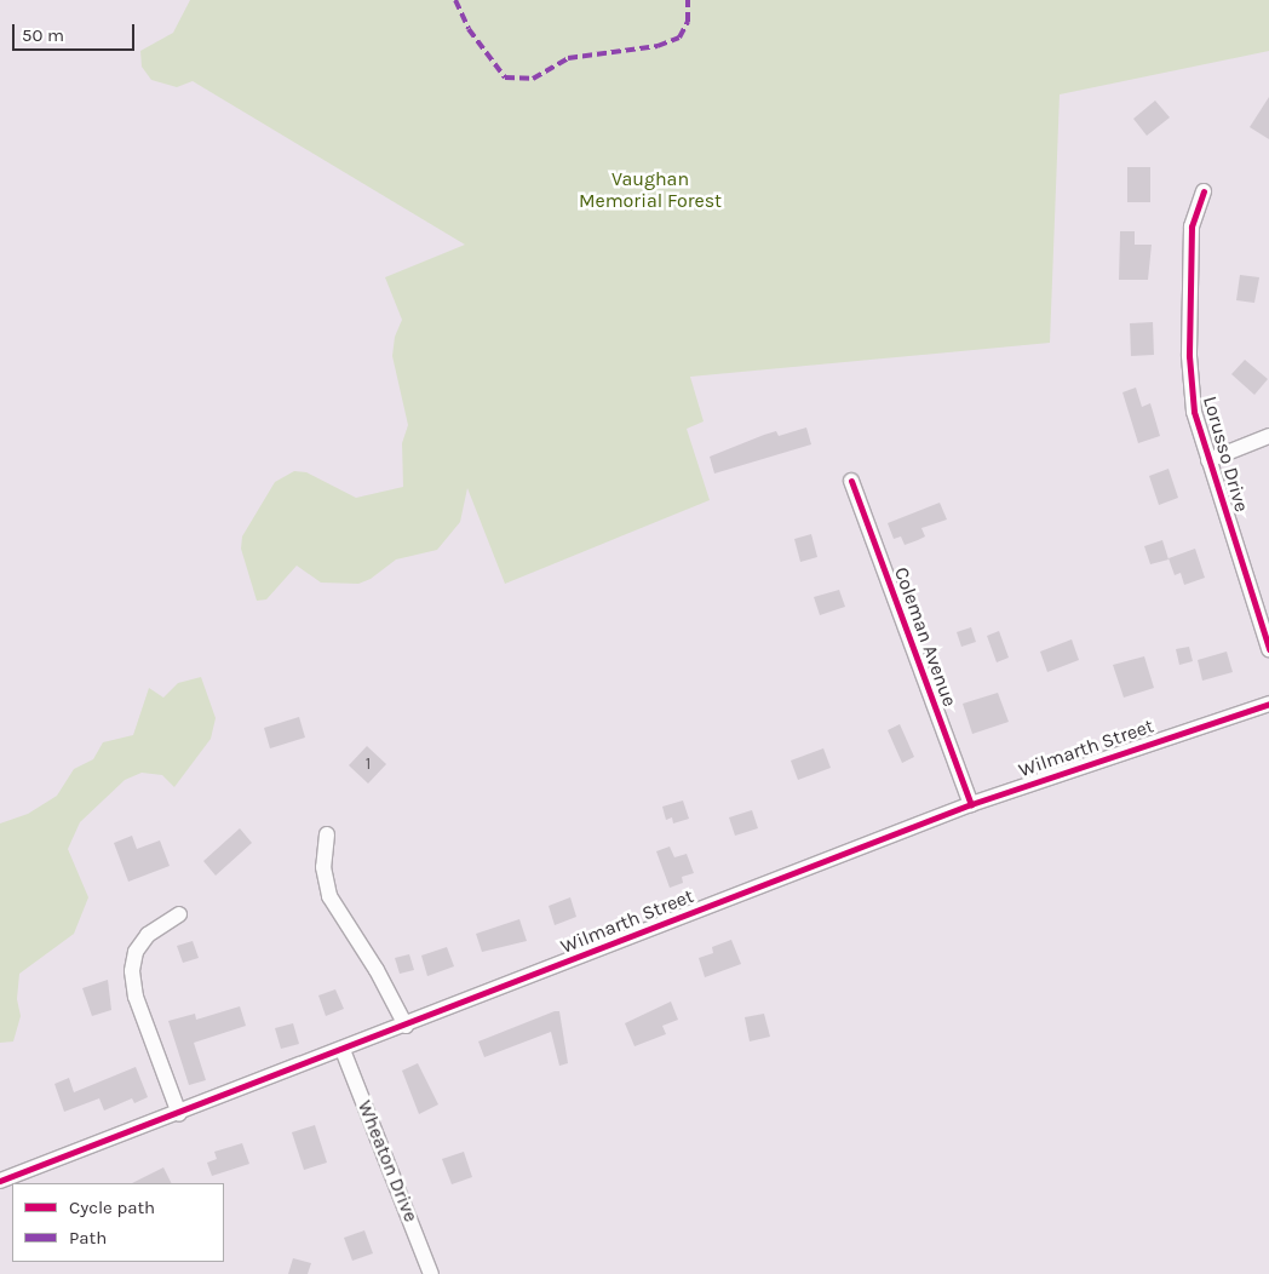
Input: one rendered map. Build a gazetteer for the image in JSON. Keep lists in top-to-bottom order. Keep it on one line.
{"streets":{"street":["Lorusso Drive","Coleman Avenue","Wilmarth Street","Wheaton Drive"]},"crossings":[["Coleman Avenue","Wilmarth Street"],["Wilmarth Street","Wheaton Drive"]],"parks":["Vaughan Memorial Forest"],"house_numbers":["1"],"legend":["Cycle path","Path"],"scale_bar":"50 m"}
